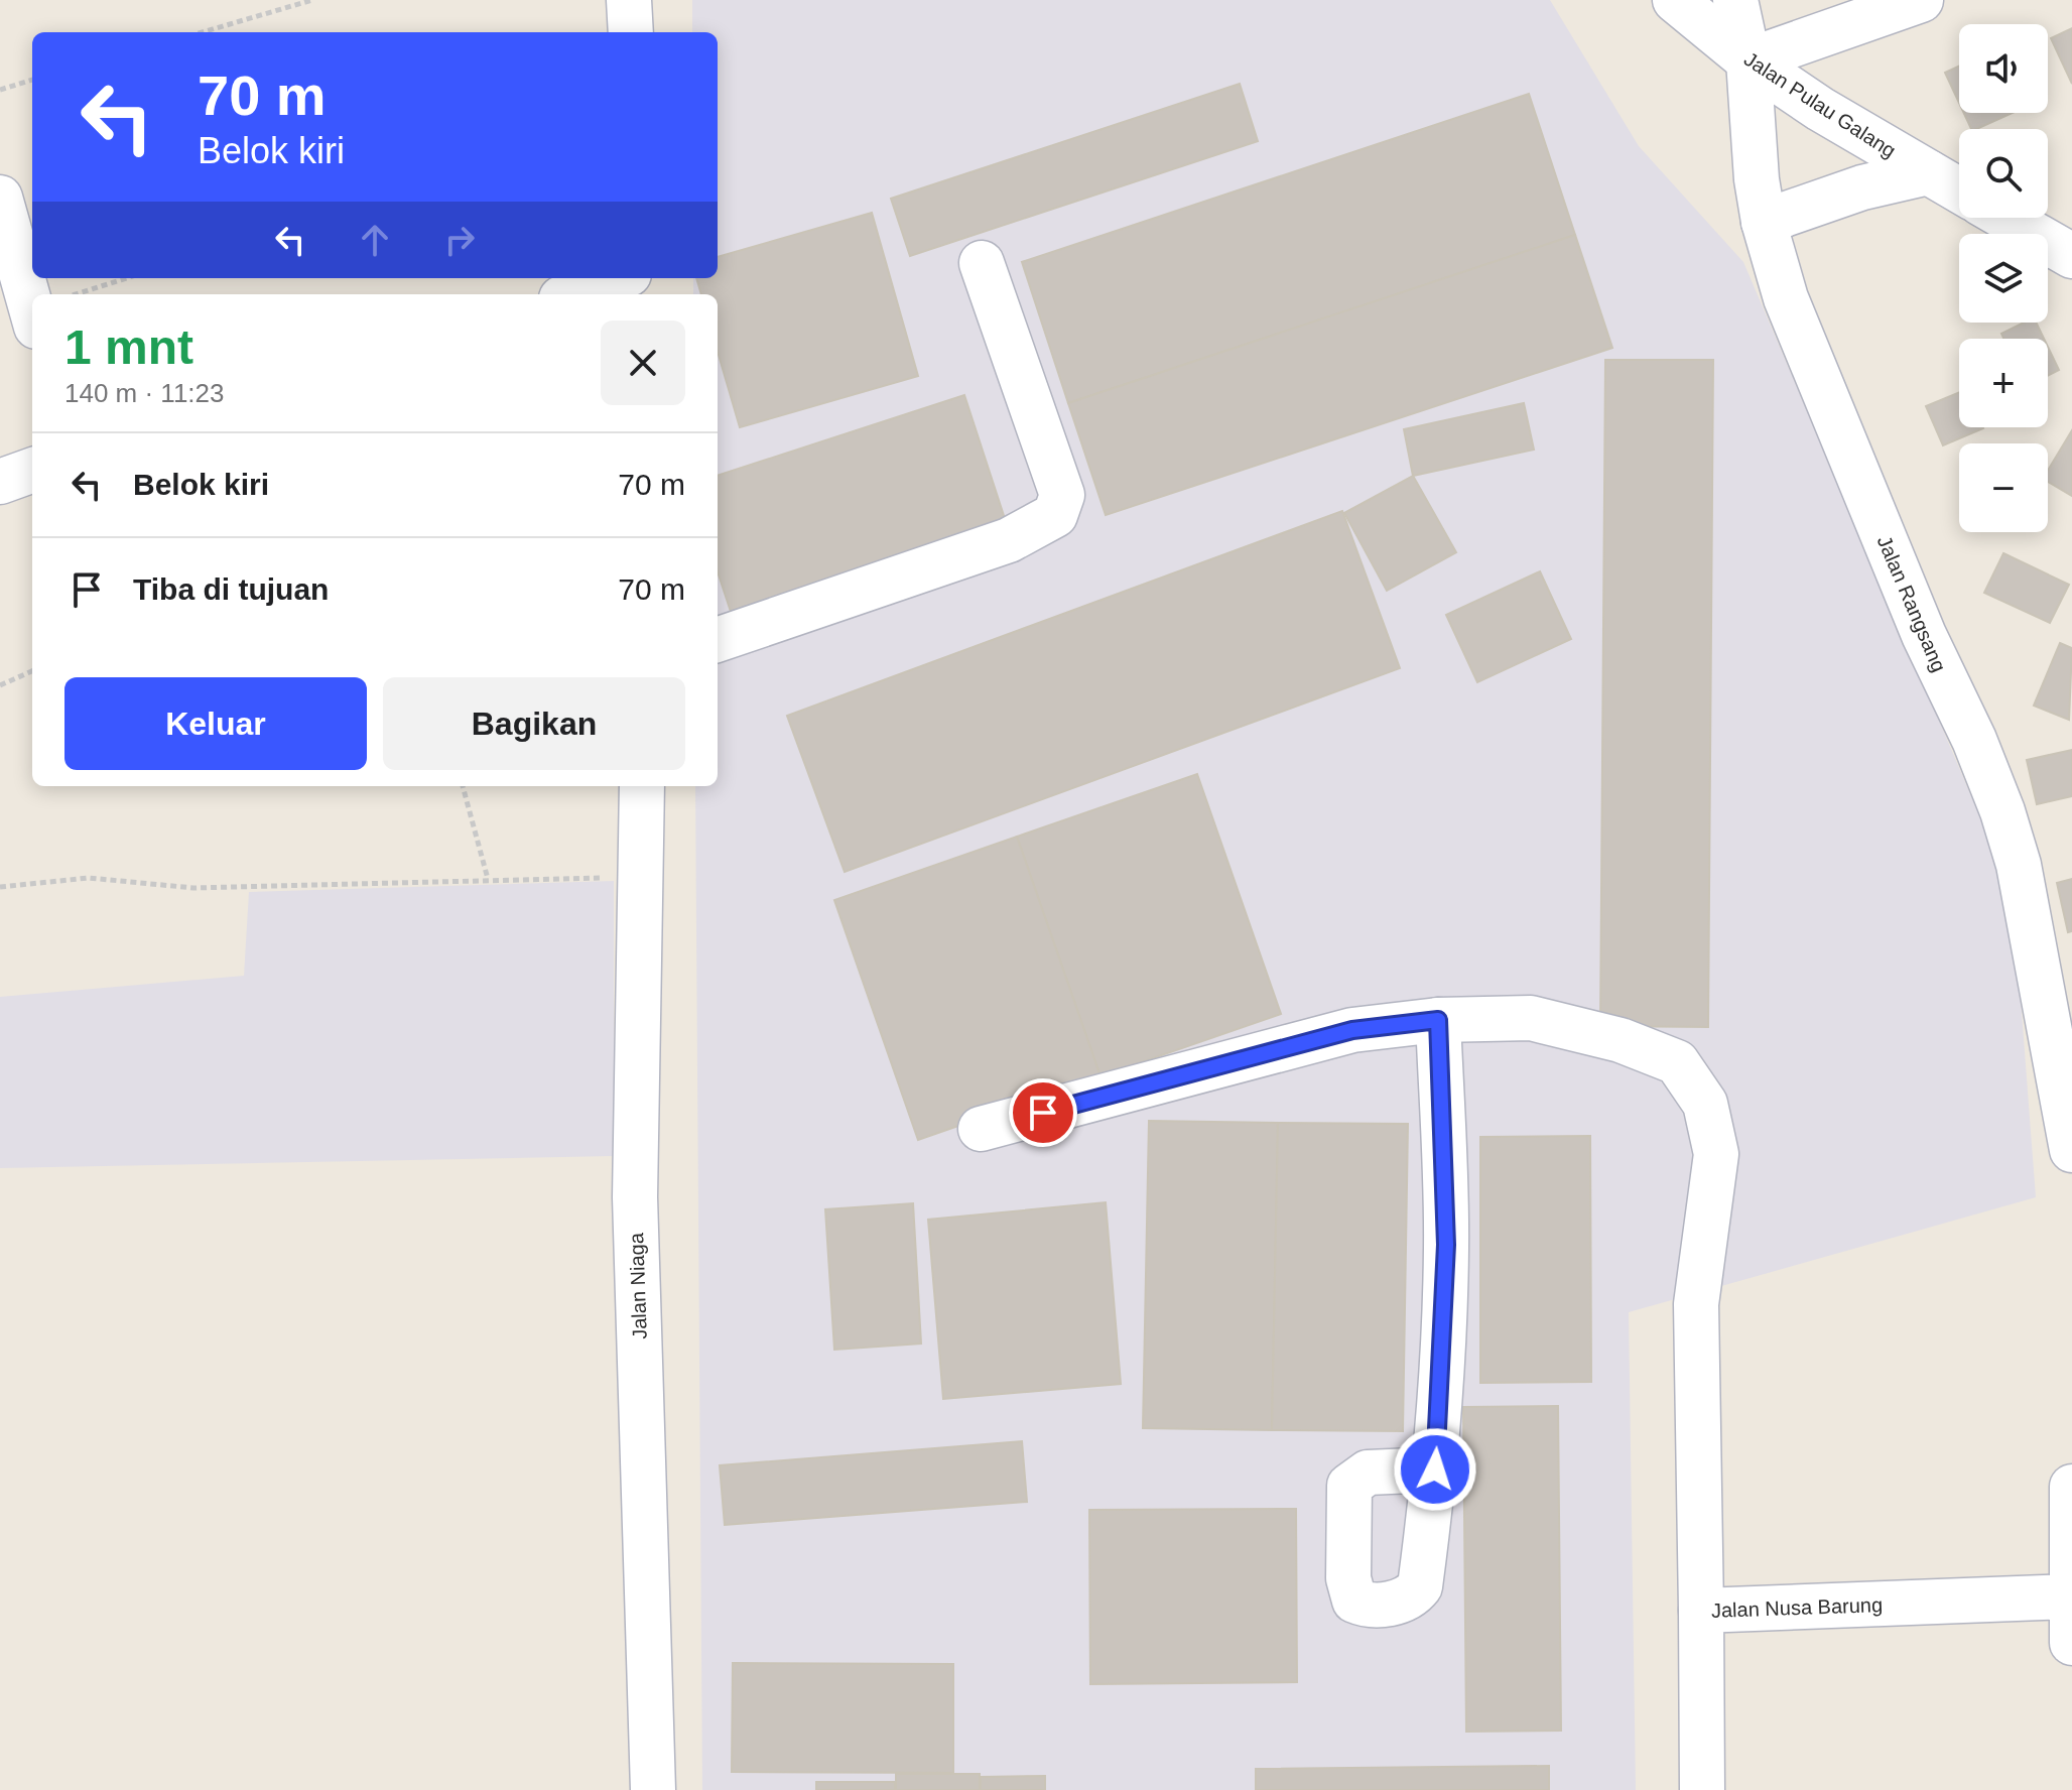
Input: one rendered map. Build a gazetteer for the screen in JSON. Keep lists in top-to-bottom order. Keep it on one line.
{"streets":{"street":["Jalan Pulau Galang","Jalan Rangsang","Jalan Niaga","Jalan Nusa Barung"]},"crossings":[["Jalan Pulau Galang","Jalan Rangsang"]],"page":{"map_buttons":["+","−"],"turn":["70 m","Belok kiri"],"heading":["1 mnt","140 m · 11:23"],"list":[{"name":"Belok kiri","value":"70 m"},{"name":"Tiba di tujuan","value":"70 m"}],"buttons":["Keluar","Bagikan"]}}
